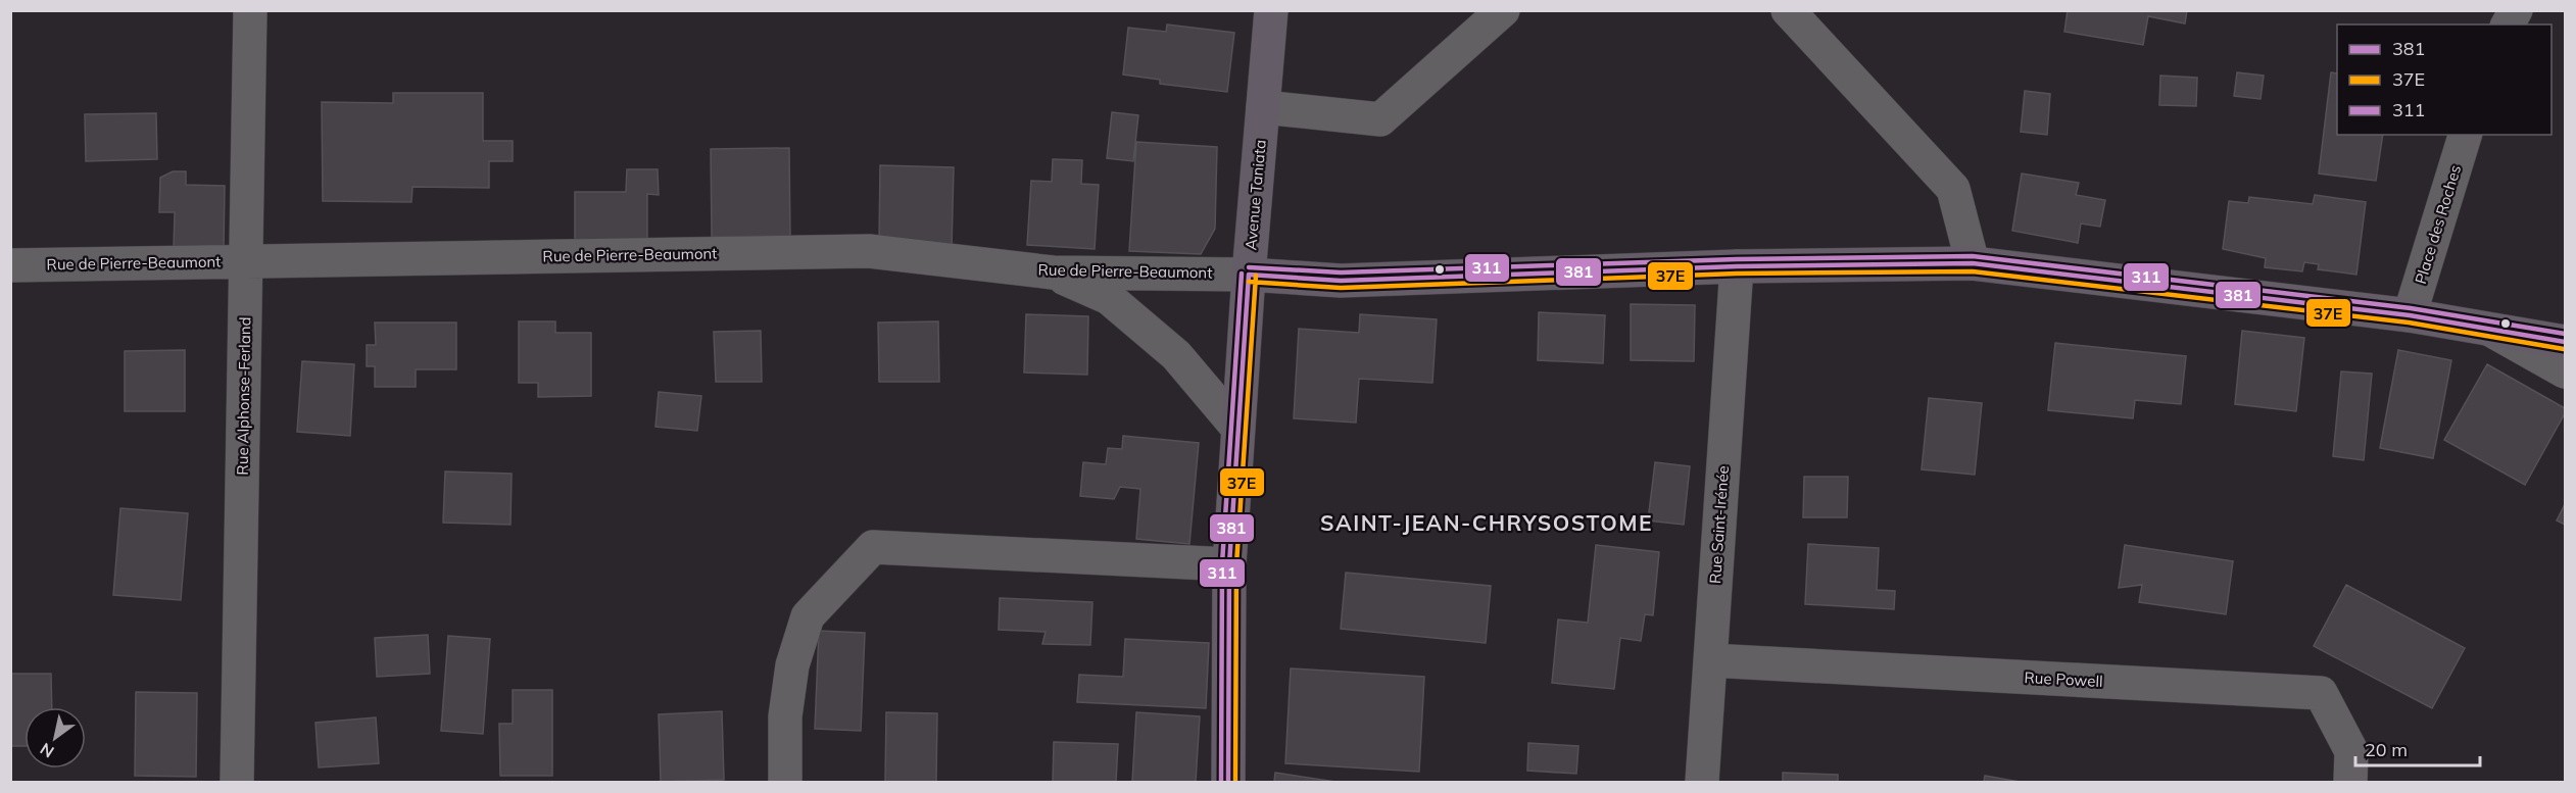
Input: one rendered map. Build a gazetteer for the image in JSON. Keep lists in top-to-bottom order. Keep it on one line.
{"streets":{"main road":["Avenue Taniata"],"street":["Place des Roches","Rue de Pierre-Beaumont","Rue Alphonse-Ferland","Rue Saint-Irénée","Rue Powell"]},"crossings":[["Avenue Taniata","Rue de Pierre-Beaumont"],["Rue de Pierre-Beaumont","Rue Alphonse-Ferland"],["Rue Saint-Irénée","Rue Powell"]],"districts":["SAINT-JEAN-CHRYSOSTOME"],"lines":["transit line 311","transit line 381","transit line 37E"],"legend":["381","37E","311"],"scale_bar":"20 m","north":"bottom left"}
